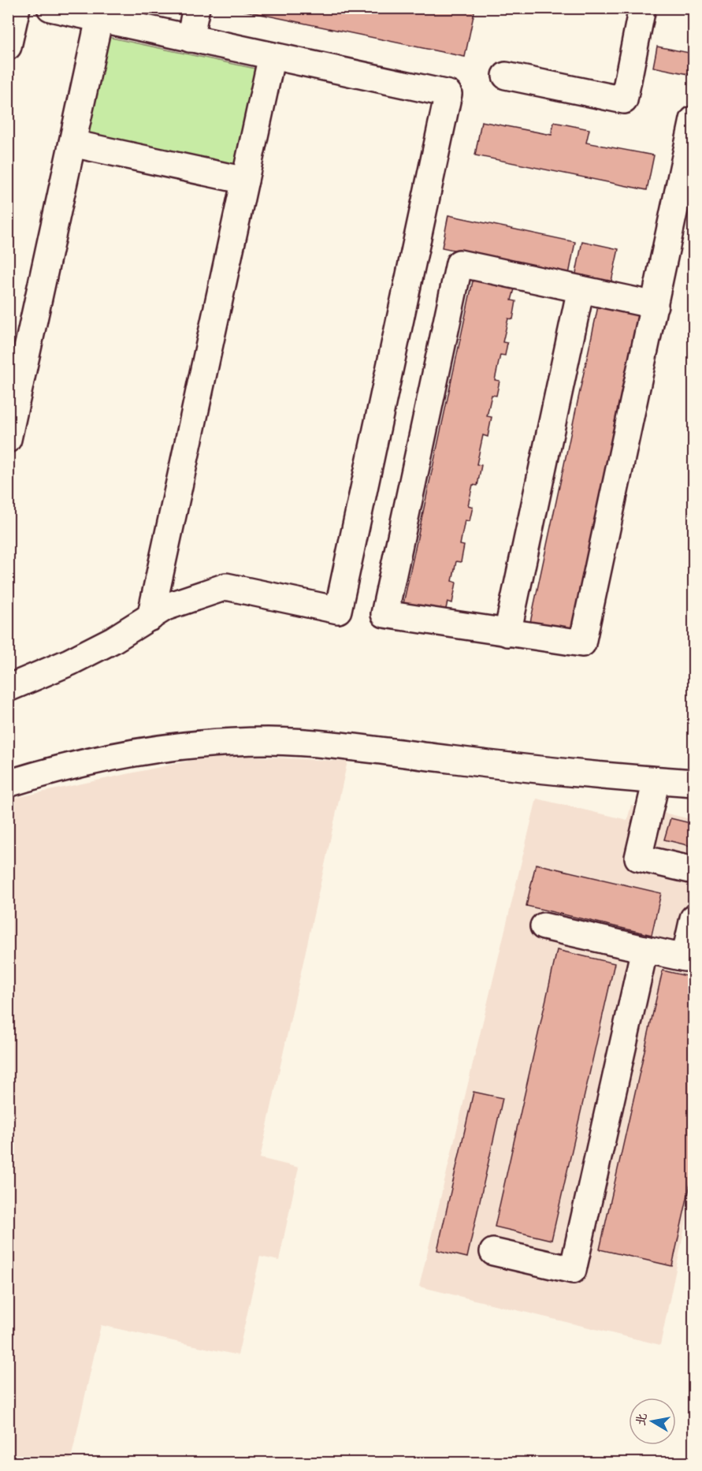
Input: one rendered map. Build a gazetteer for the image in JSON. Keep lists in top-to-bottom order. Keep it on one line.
{"north":"left"}
